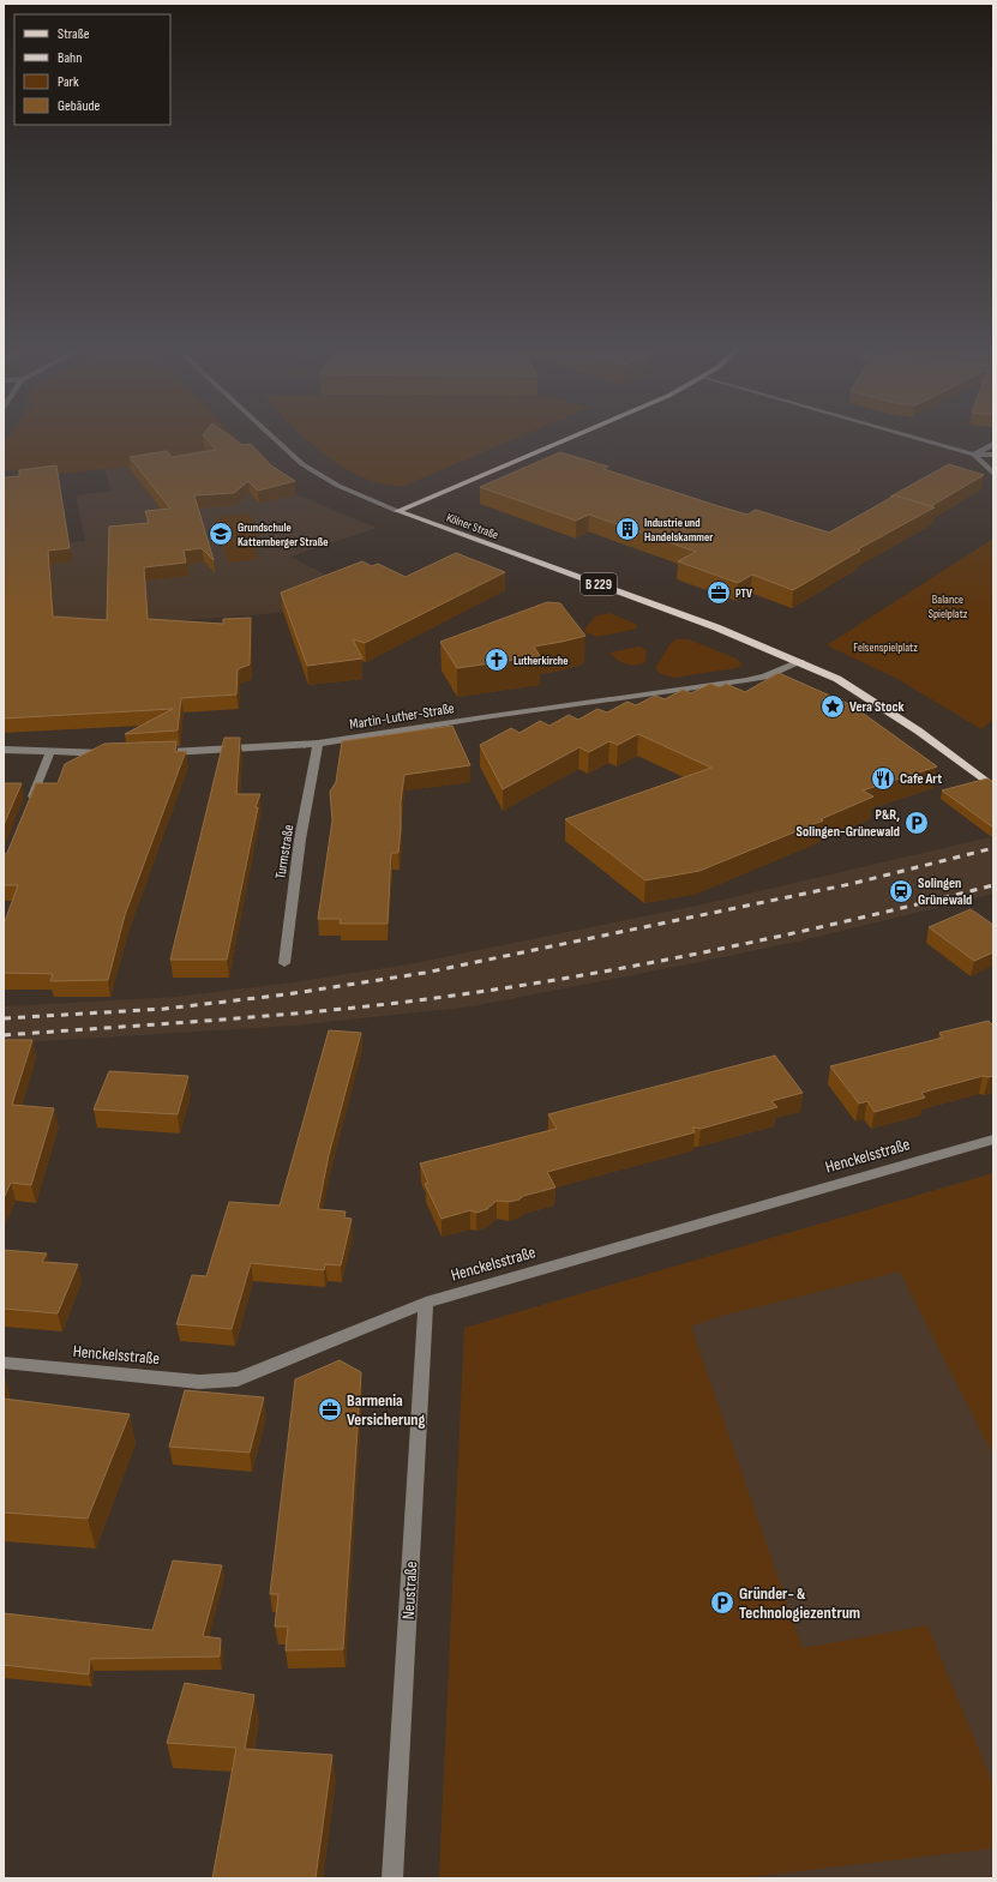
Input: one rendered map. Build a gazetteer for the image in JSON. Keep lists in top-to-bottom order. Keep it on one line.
{"streets":{"main road":["Kölner Straße","B 229"],"street":["Martin-Luther-Straße","Turmstraße","Henckelsstraße","Neustraße"]},"crossings":[["Kölner Straße","B 229"],["Kölner Straße","Martin-Luther-Straße"],["B 229","Martin-Luther-Straße"],["Martin-Luther-Straße","Turmstraße"],["Henckelsstraße","Neustraße"]],"parks":["Balance Spielplatz","Felsenspielplatz"],"places":{"building":["Industrie und Handelskammer"],"school or university":["Grundschule Katternberger Straße"],"office":["PTV","Barmenia Versicherung"],"church":["Lutherkirche"],"place":["Vera Stock"],"restaurant":["Cafe Art"],"parking":["P&R, Solingen-Grünewald","Gründer- & Technologiezentrum"],"station":["Solingen Grünewald"]},"legend":["Straße","Bahn","Park","Gebäude"]}
